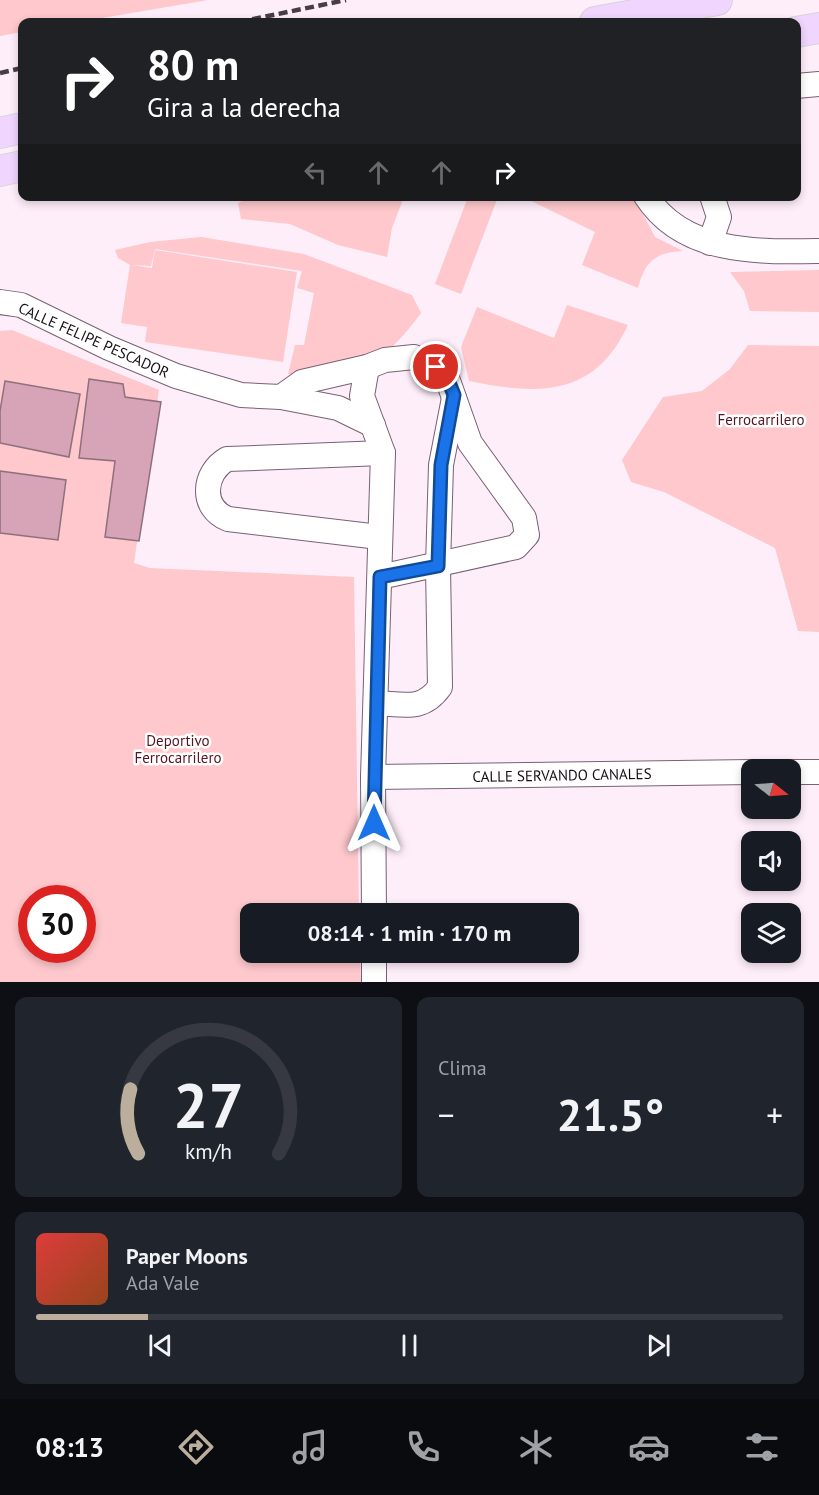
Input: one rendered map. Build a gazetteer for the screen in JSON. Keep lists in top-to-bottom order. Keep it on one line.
{"streets":{"street":["CALLE FELIPE PESCADOR","CALLE SERVANDO CANALES"]},"parks":["Ferrocarrilero","Deportivo Ferrocarrilero"],"north":"right","page":{"turn":["80 m","Gira a la derecha"],"limit":"30","trip":"08:14 · 1 min · 170 m","tile":"Clima","heat":["−","21.5°","+"],"song":["Paper Moons","Ada Vale"],"tabs":"08:13","gauge":["27","km/h"]}}
